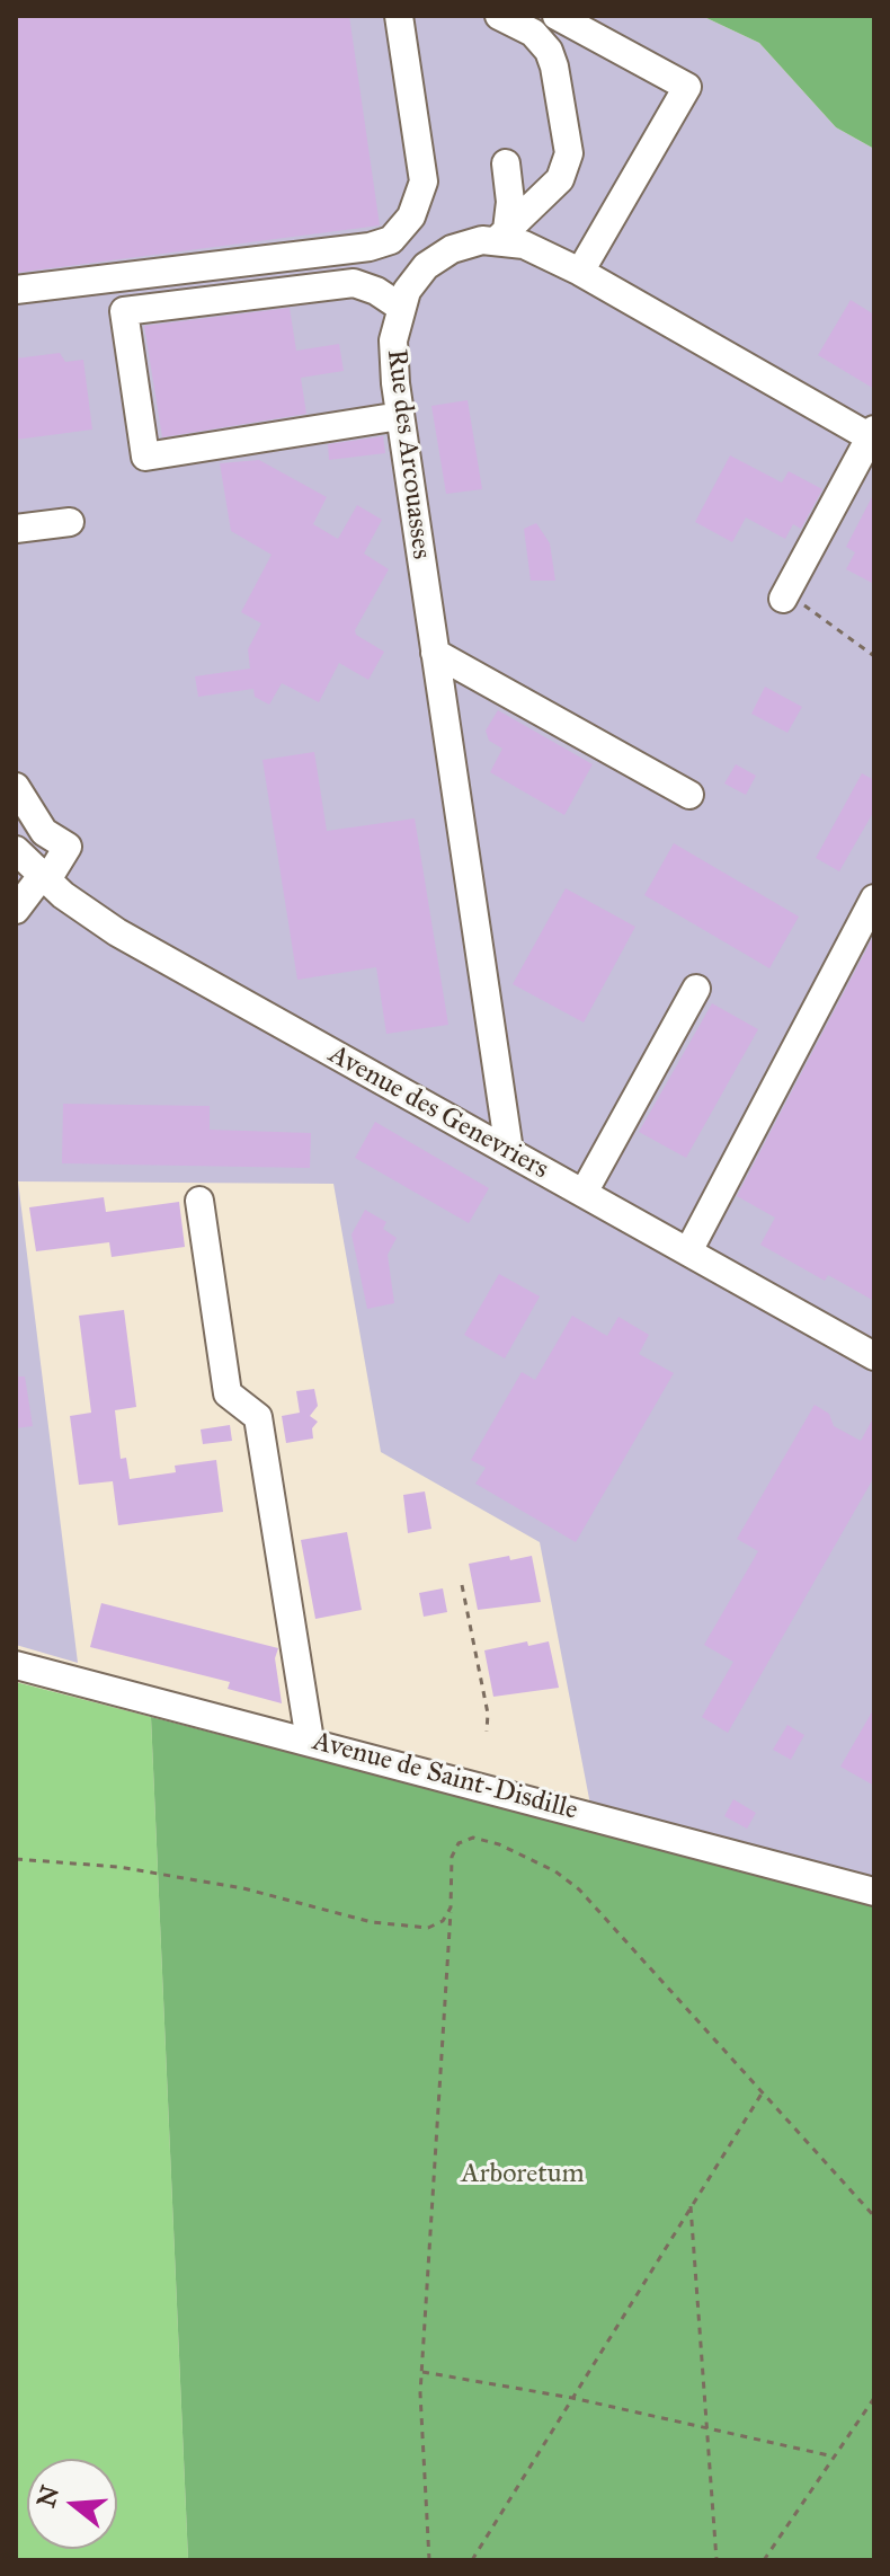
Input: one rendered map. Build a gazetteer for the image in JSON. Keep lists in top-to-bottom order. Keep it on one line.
{"streets":{"street":["Rue des Arcouasses","Avenue des Genevriers","Avenue de Saint-Disdille"]},"crossings":[["Rue des Arcouasses","Avenue des Genevriers"]],"parks":["Arboretum"],"north":"left"}
